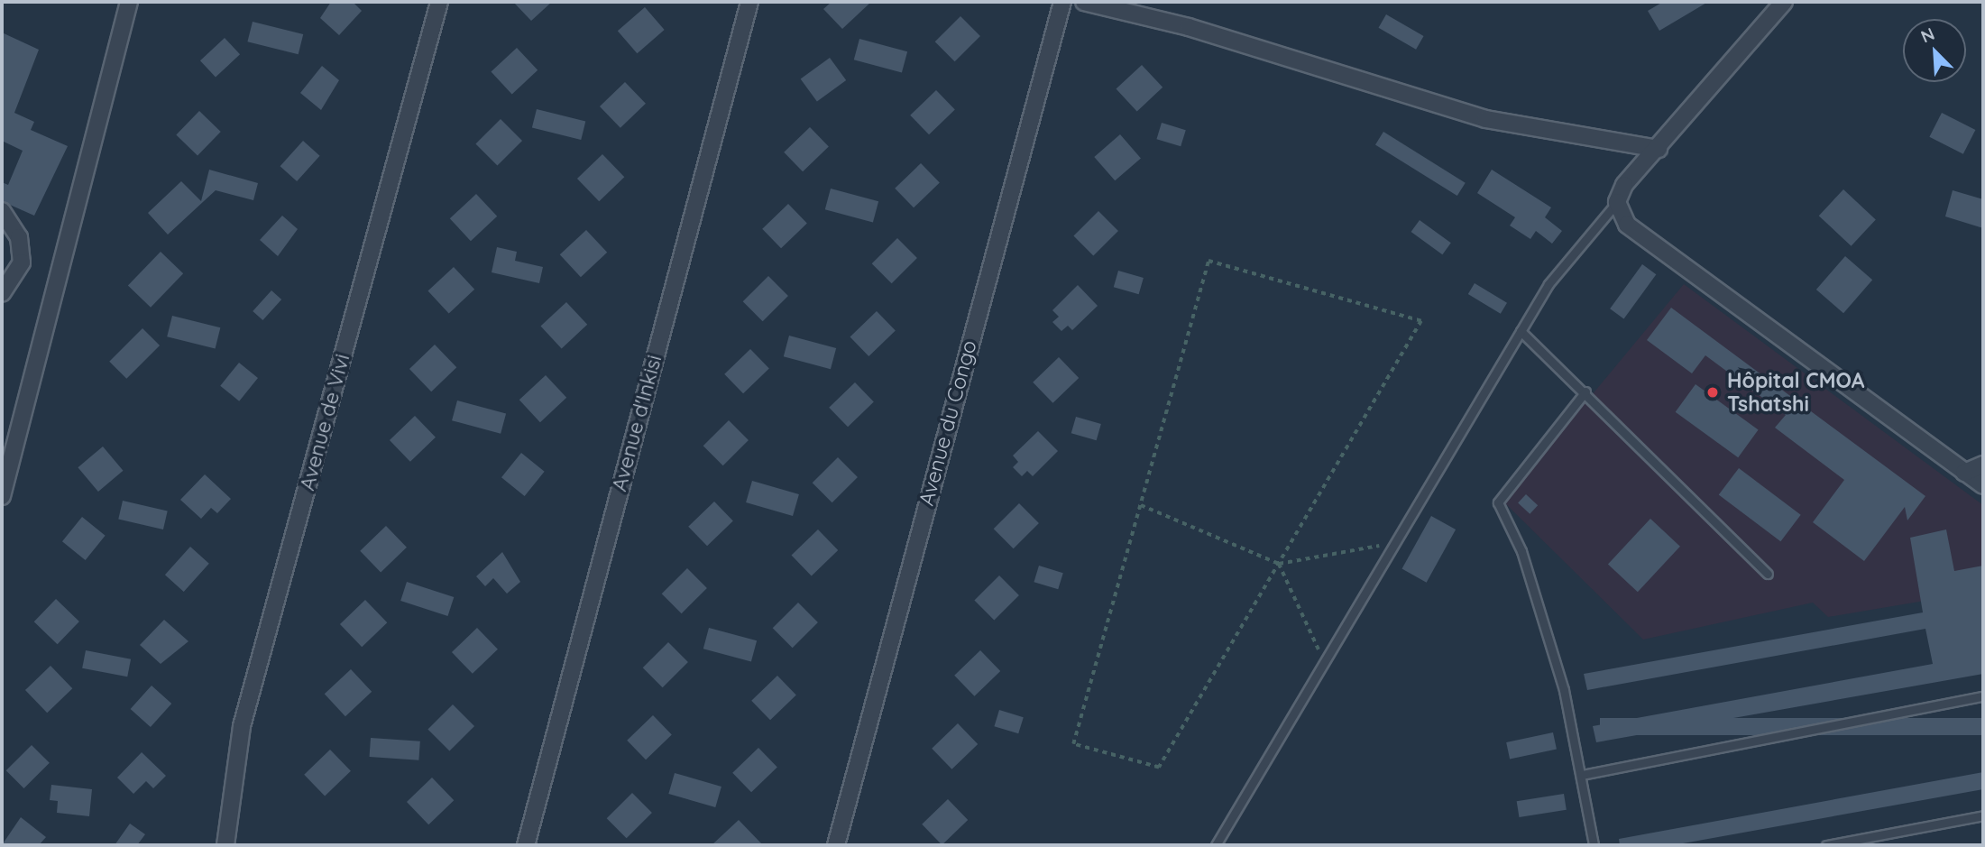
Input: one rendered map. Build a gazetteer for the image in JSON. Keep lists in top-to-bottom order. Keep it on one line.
{"streets":{"street":["Avenue de Vivi","Avenue d'Inkisi","Avenue du Congo"]},"places":["Hôpital CMOA Tshatshi"],"north":"top left"}
